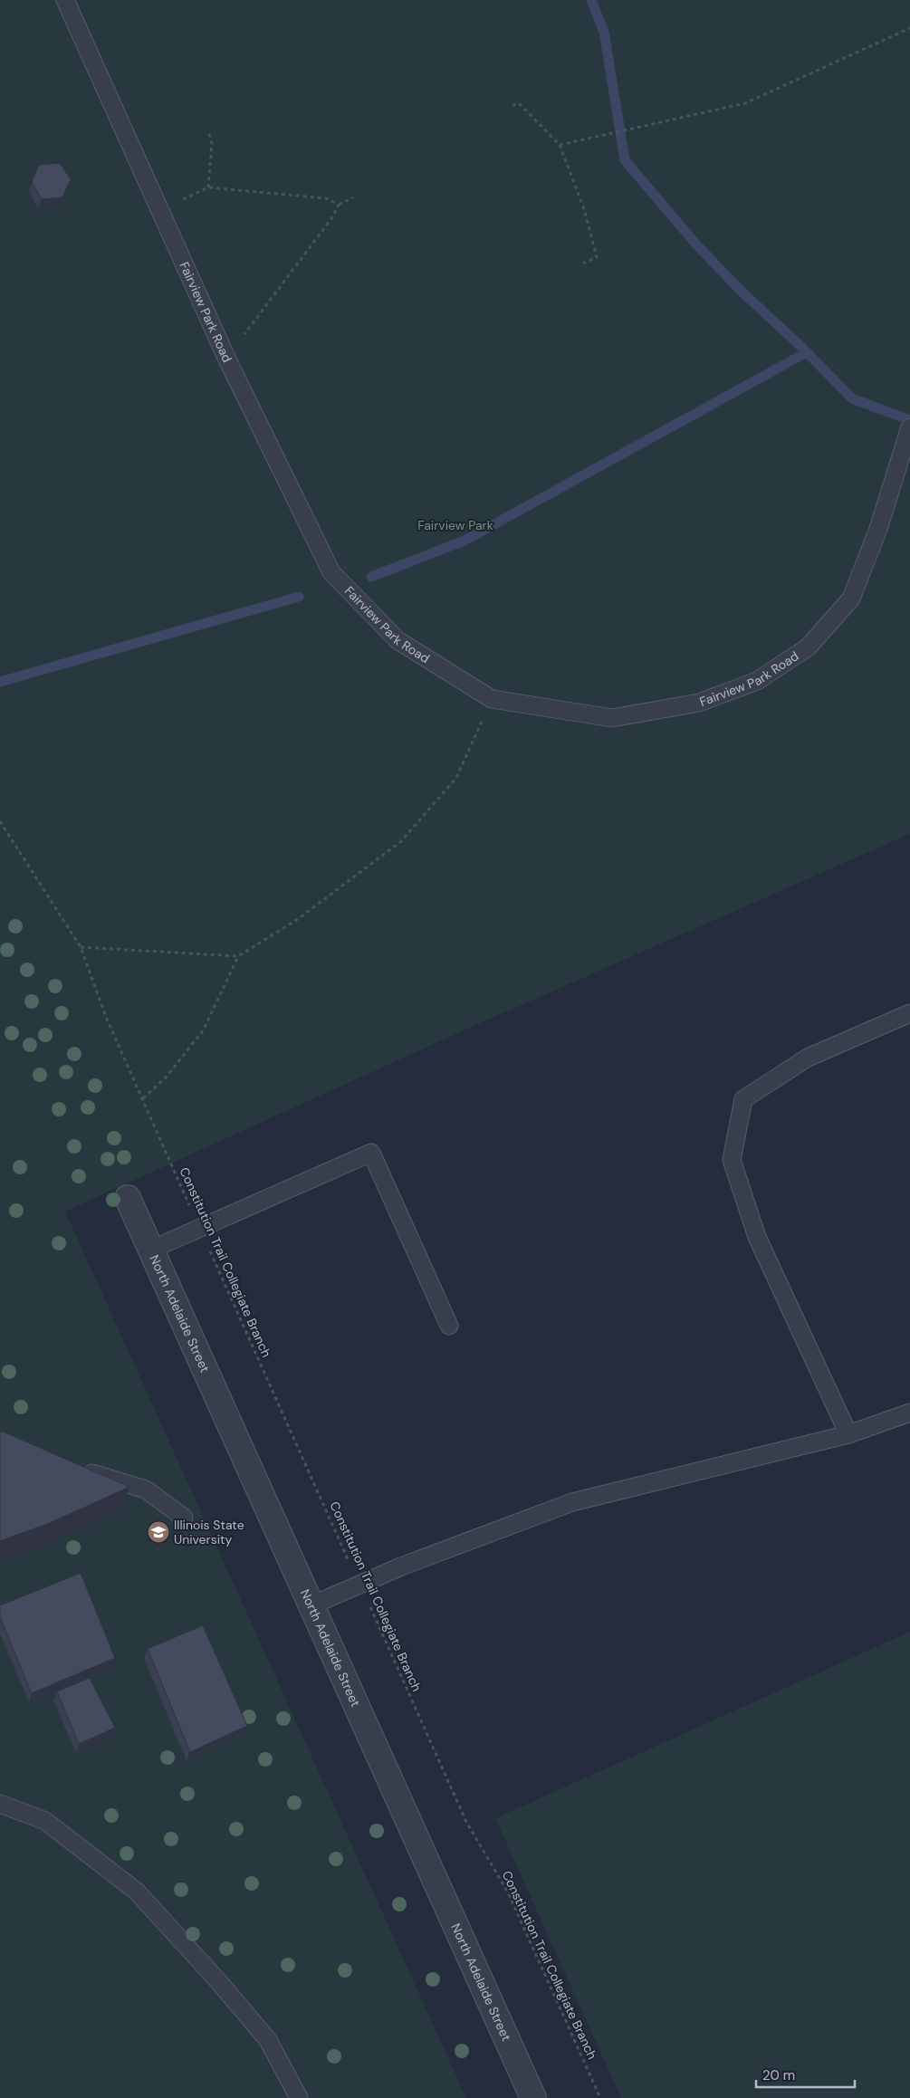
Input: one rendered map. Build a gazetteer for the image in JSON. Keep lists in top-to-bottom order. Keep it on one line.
{"streets":{"street":["North Adelaide Street"],"lane":["Fairview Park Road"],"path":["Constitution Trail Collegiate Branch"]},"parks":["Fairview Park"],"places":{"school or university":["Illinois State University"]},"scale_bar":"20 m"}
